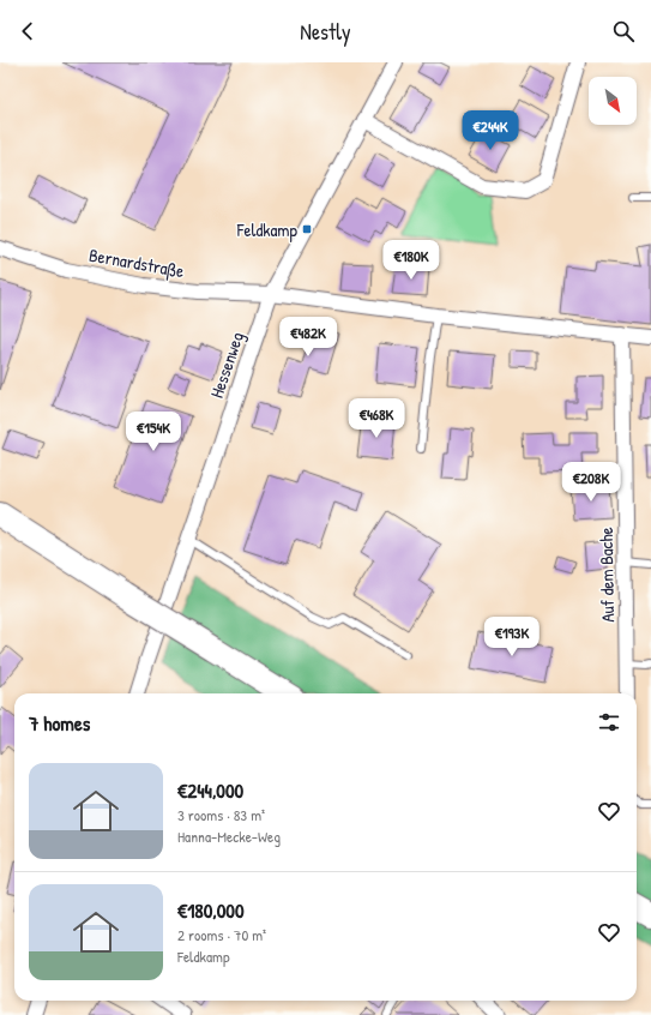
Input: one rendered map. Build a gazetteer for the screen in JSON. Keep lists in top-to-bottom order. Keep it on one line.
{"streets":{"street":["Bernardstraße","Hessenweg","Auf dem Bache"]},"crossings":[["Bernardstraße","Hessenweg"]],"places":{"transit":["Feldkamp"]},"north":"bottom right","page":{"header":"Nestly","price":["€244K","€180K","€482K","€468K","€154K","€208K","€193K"],"heading":"7 homes","list":[{"name":"€244,000","note":"3 rooms · 83 m² · Hanna-Mecke-Weg"},{"name":"€180,000","note":"2 rooms · 70 m² · Feldkamp"}]}}
